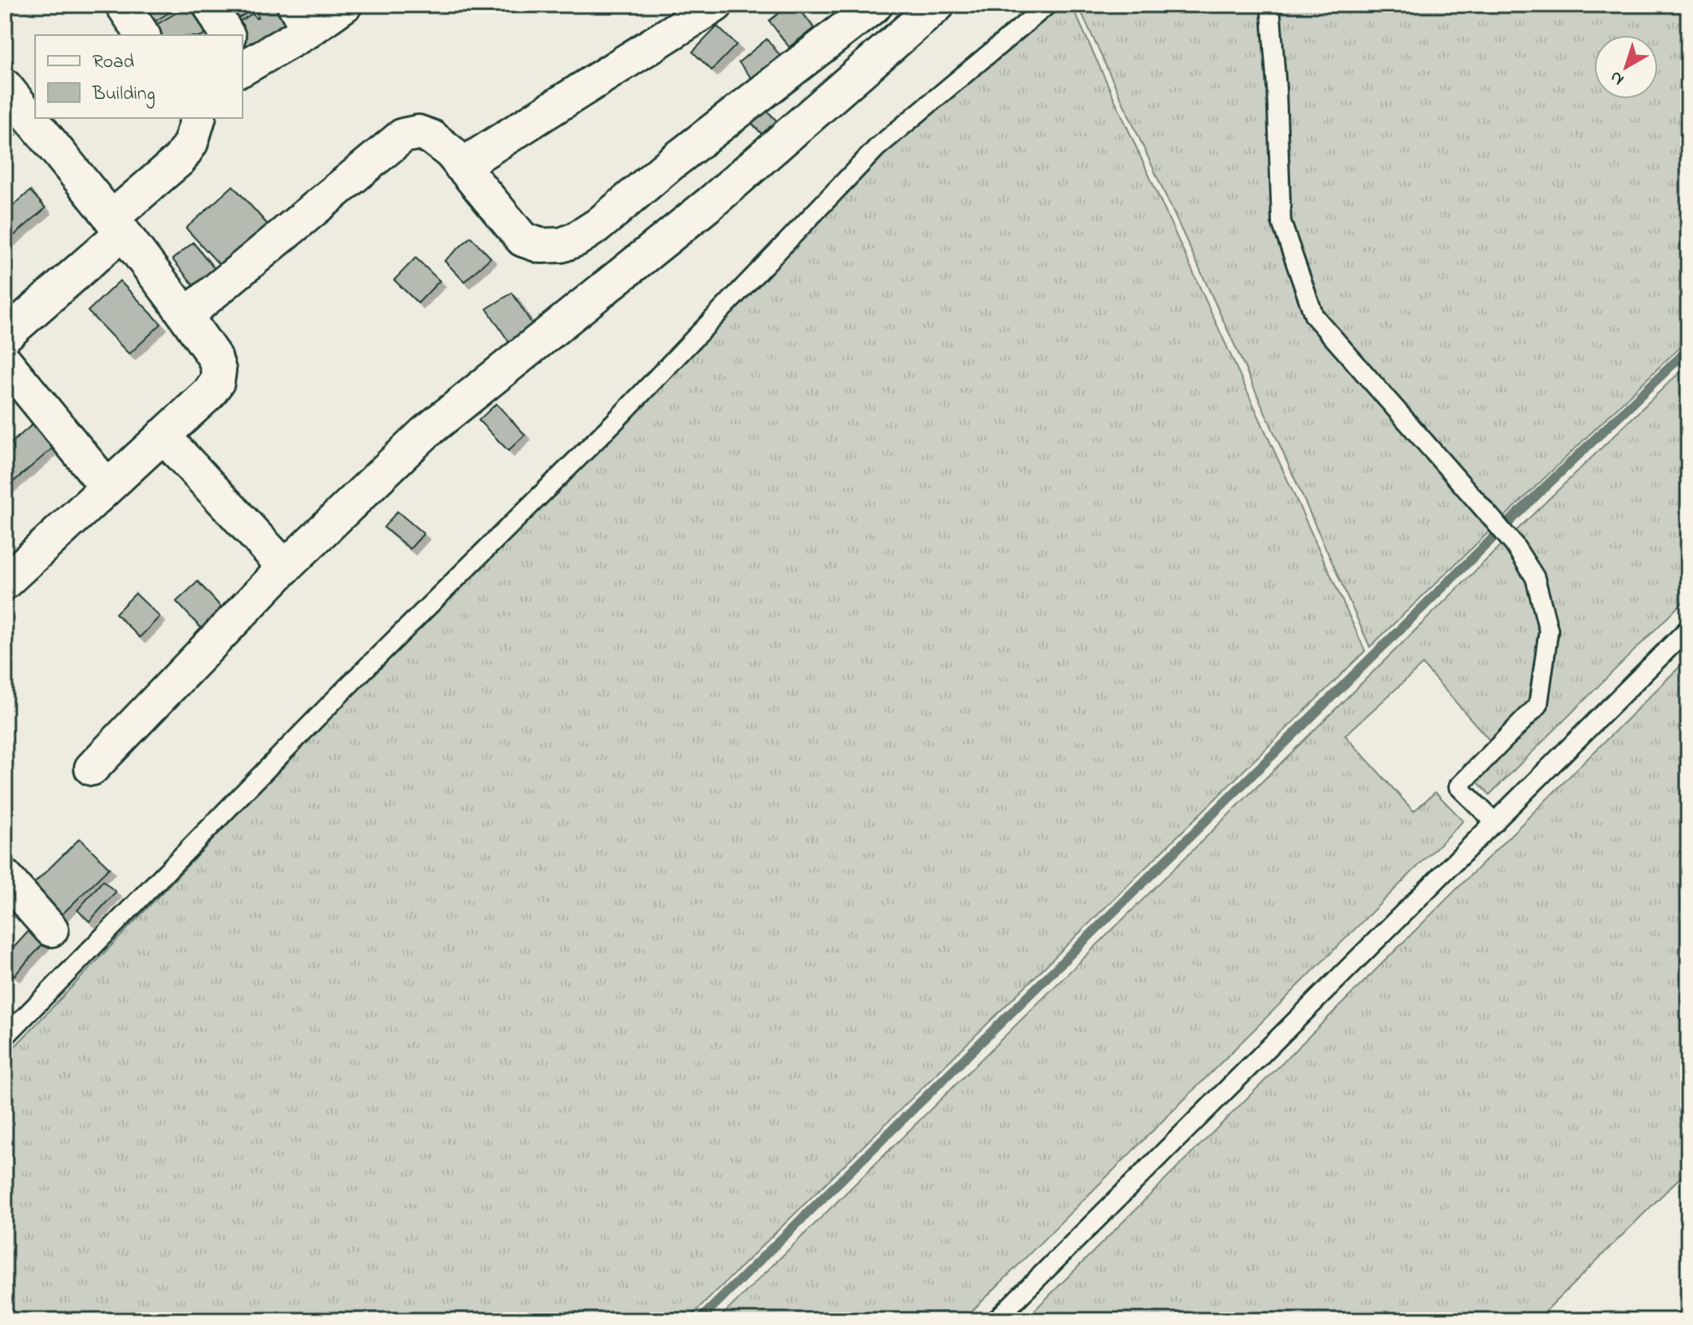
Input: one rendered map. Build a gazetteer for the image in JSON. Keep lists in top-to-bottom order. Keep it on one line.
{"legend":["Road","Building"],"north":"bottom left"}
